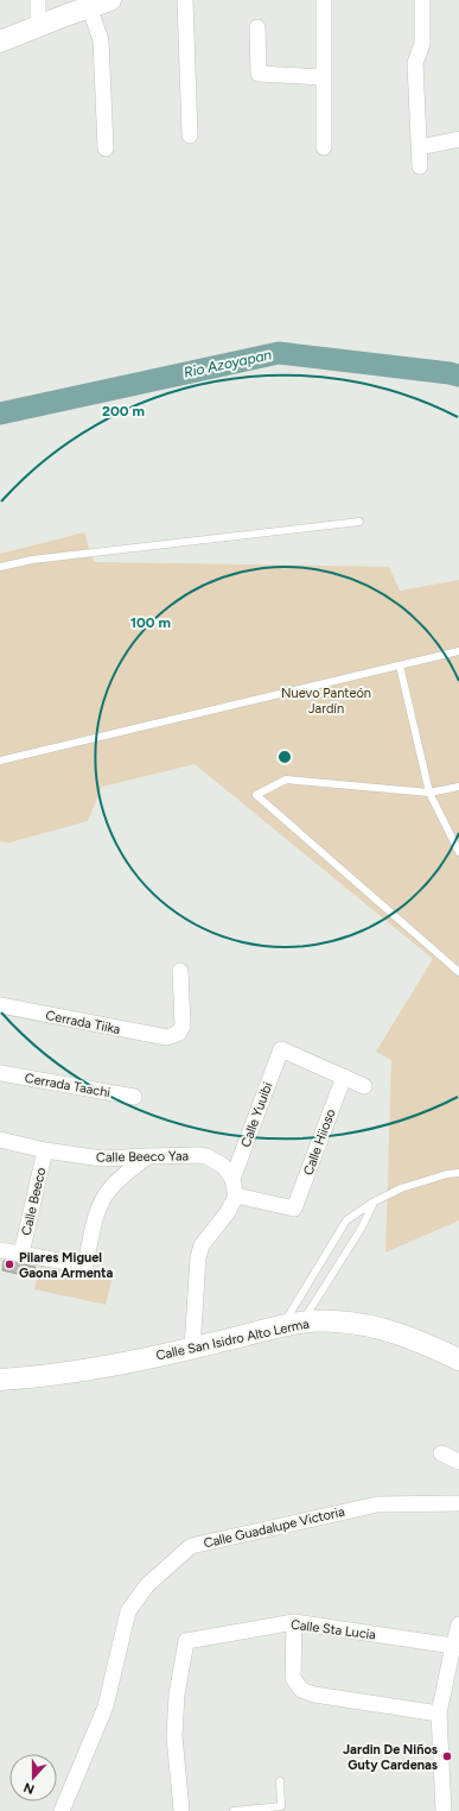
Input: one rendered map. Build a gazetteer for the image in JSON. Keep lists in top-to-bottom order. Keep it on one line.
{"streets":{"street":["Cerrada Tiika","Cerrada Taachi","Calle Yuuibi","Calle Hiioso","Calle Beeco Yaa","Calle Beeco","Calle San Isidro Alto Lerma","Calle Guadalupe Victoria","Calle Sta Lucia"]},"crossings":[["Calle Yuuibi","Calle Hiioso"],["Calle Yuuibi","Calle Beeco Yaa"],["Calle Beeco Yaa","Calle Beeco"]],"water":["Rio Azoyapan"],"parks":["Nuevo Panteón Jardín"],"places":["Pilares Miguel Gaona Armenta","Jardin De Niños Guty Cardenas"],"north":"bottom","rings":["200 m","100 m"]}
